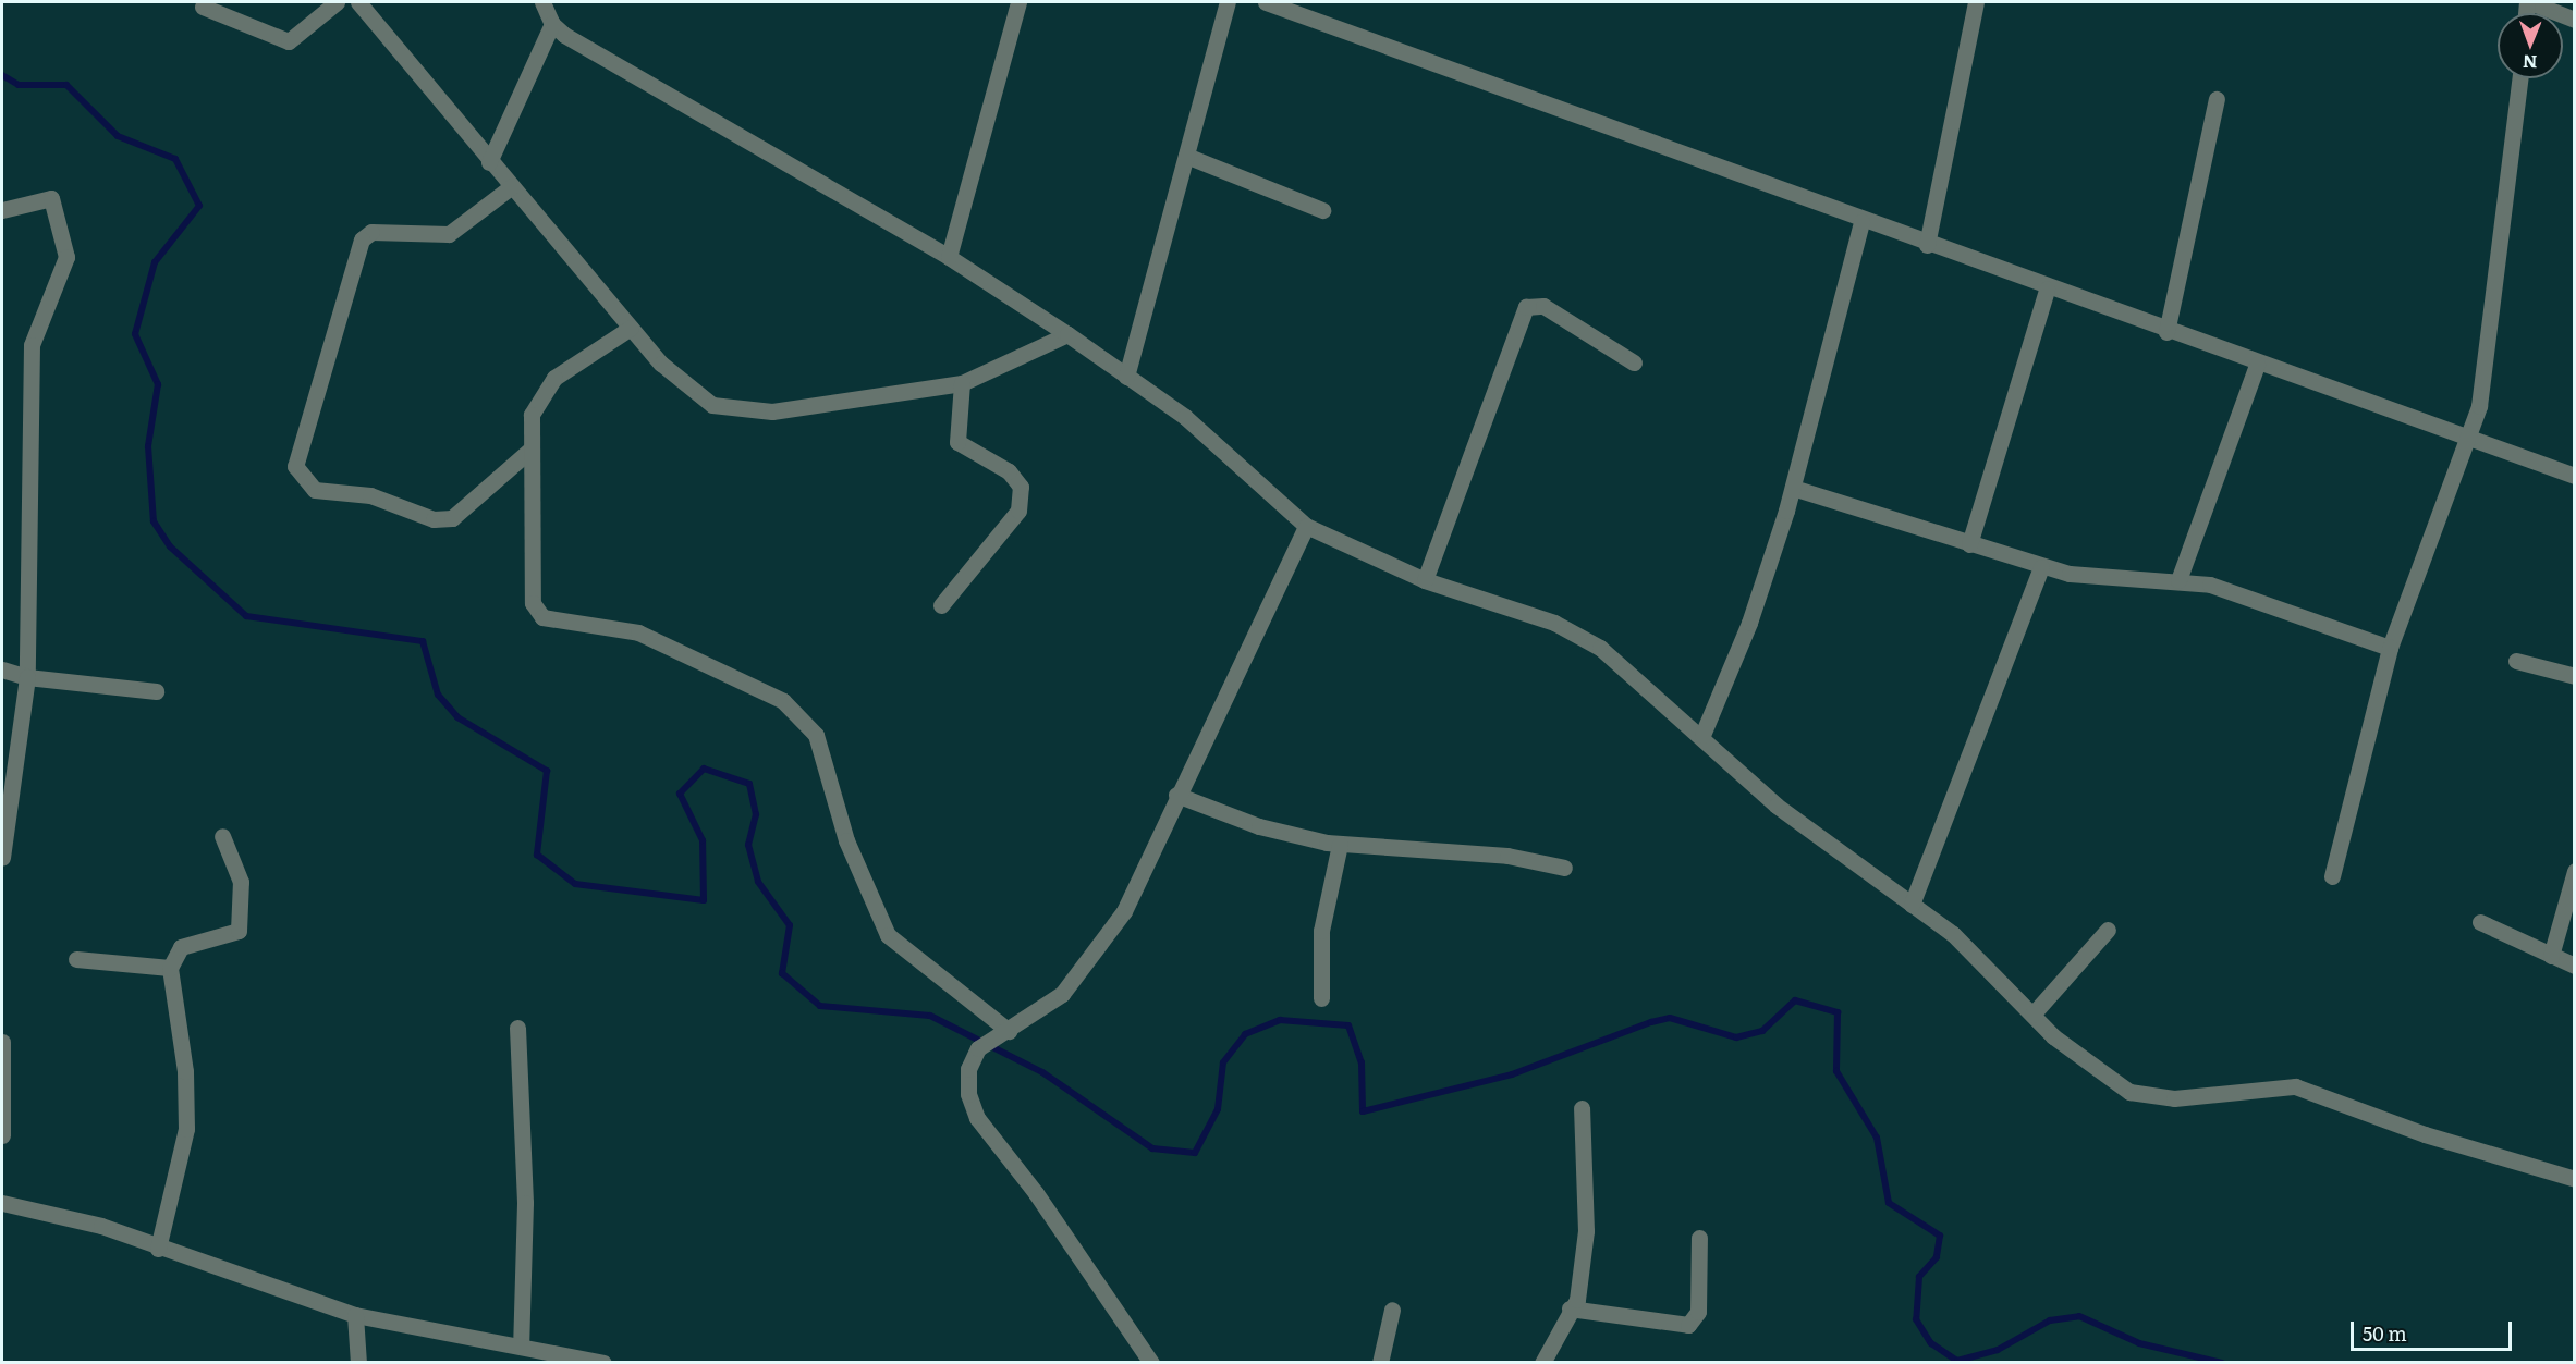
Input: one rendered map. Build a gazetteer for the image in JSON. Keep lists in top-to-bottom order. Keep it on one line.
{"scale_bar":"50 m","north":"bottom"}
